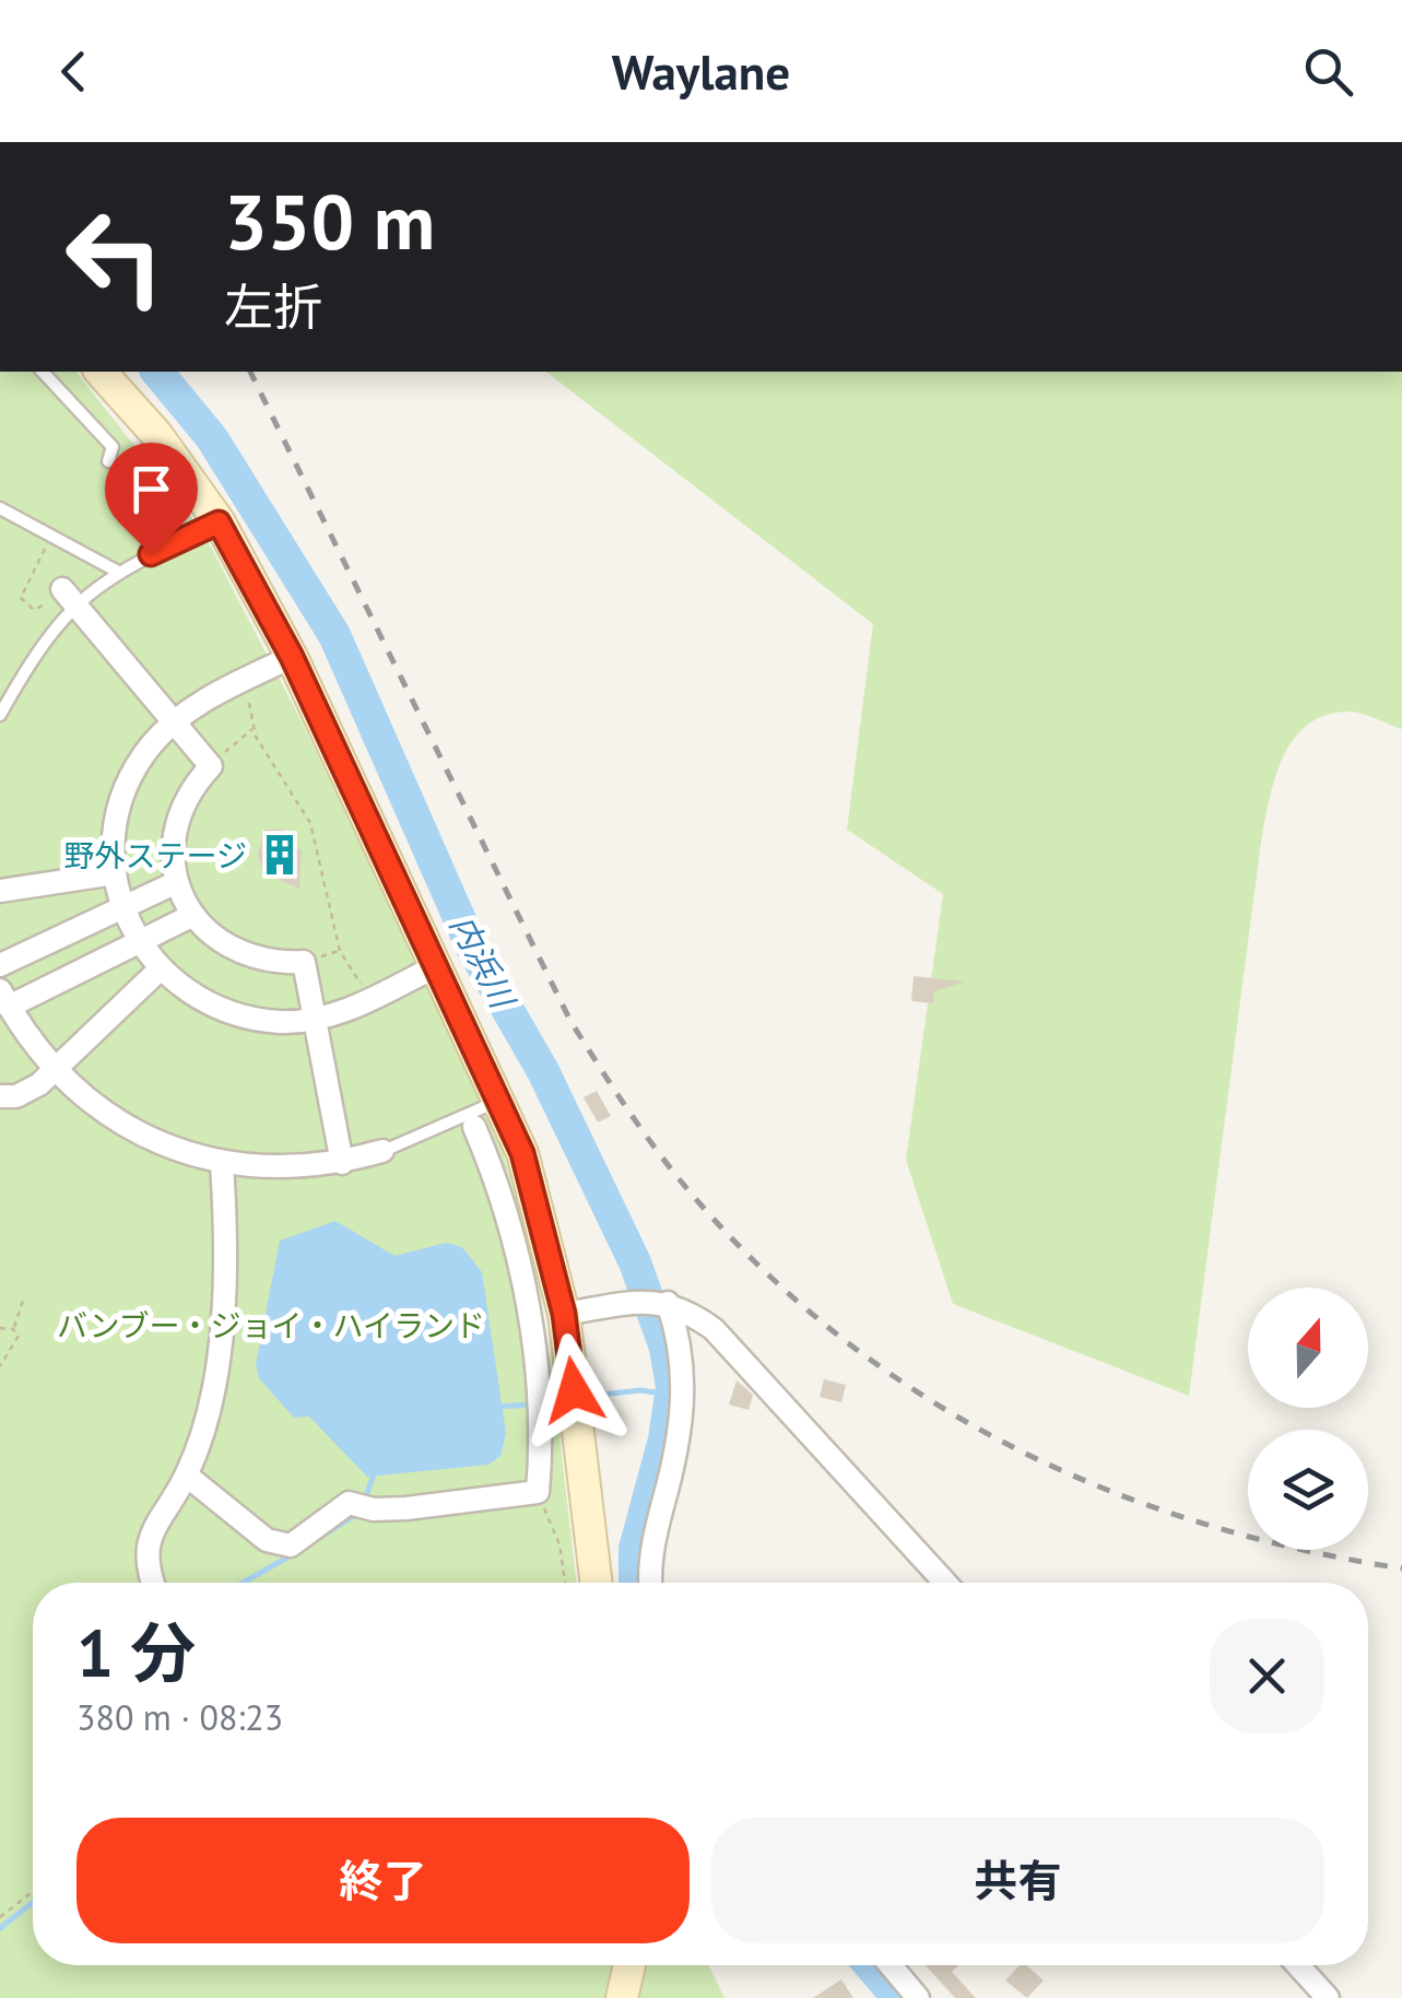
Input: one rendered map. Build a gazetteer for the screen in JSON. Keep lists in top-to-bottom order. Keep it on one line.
{"water":["内浜川"],"parks":["バンブー・ジョイ・ハイランド"],"places":{"building":["野外ステージ"]},"north":"top","page":{"header":"Waylane","turn":["350 m","左折"],"heading":["1 分","380 m · 08:23"],"buttons":["終了","共有"]}}
